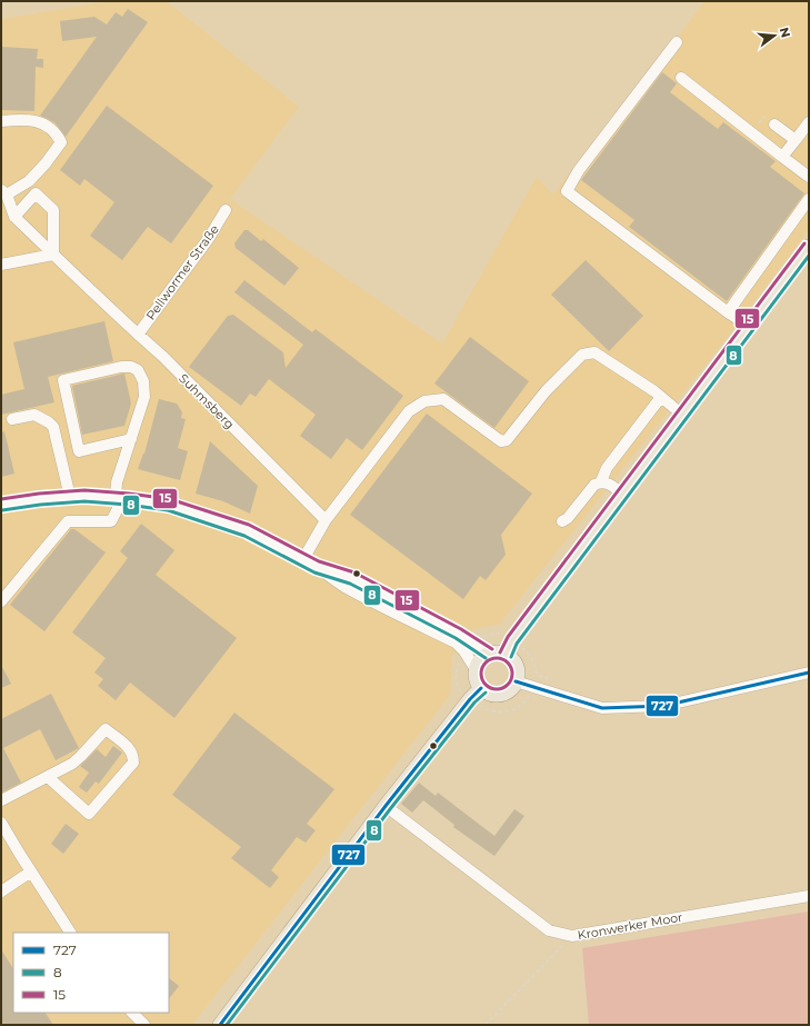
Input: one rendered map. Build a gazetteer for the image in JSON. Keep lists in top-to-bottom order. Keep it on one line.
{"streets":{"street":["Pellwormer Straße","Suhmsberg","Kronwerker Moor"]},"crossings":[["Pellwormer Straße","Suhmsberg"]],"lines":["transit line 15","transit line 8","transit line 727"],"legend":["727","8","15"],"north":"right"}
